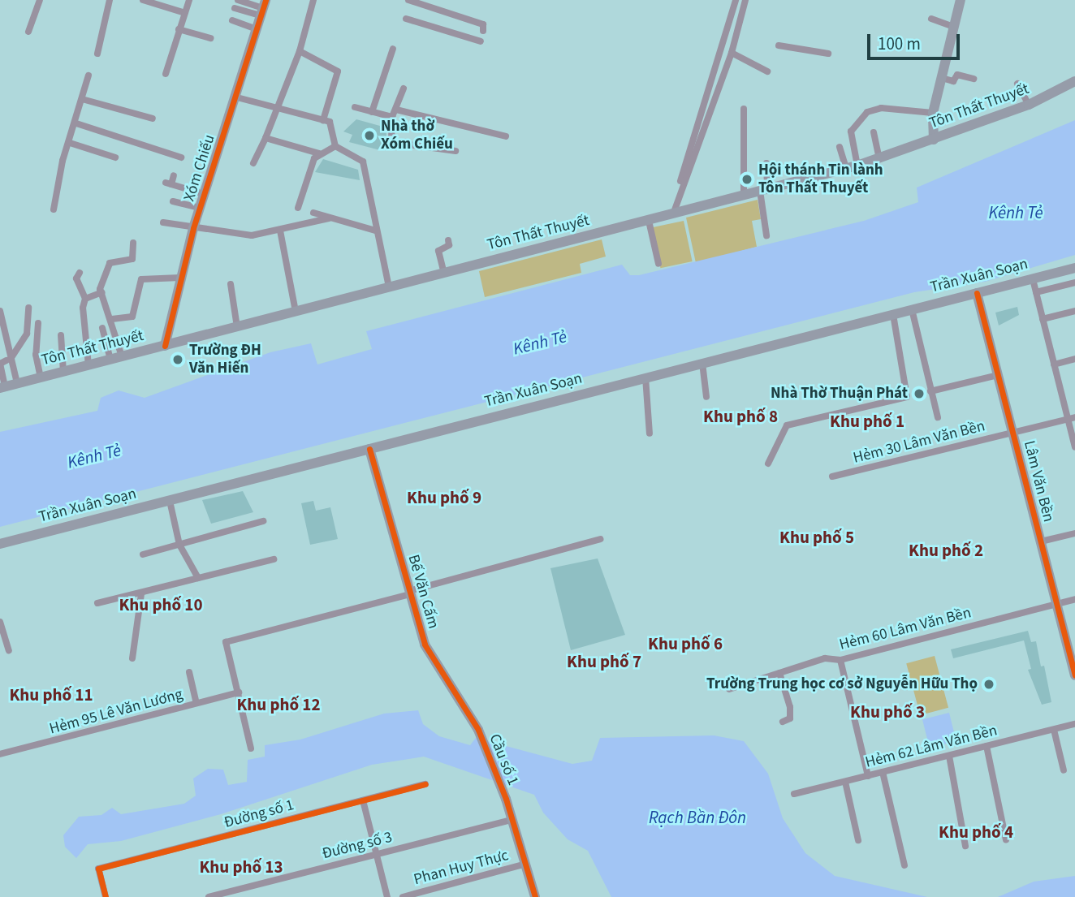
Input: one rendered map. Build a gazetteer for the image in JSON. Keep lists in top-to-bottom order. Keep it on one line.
{"streets":{"main road":["Tôn Thất Thuyết","Xóm Chiếu","Trần Xuân Soạn","Lâm Văn Bền","Bế Văn Cấm","Cầu số 1"],"street":["Hẻm 30 Lâm Văn Bền","Hẻm 60 Lâm Văn Bền","Hẻm 95 Lê Văn Lương","Hẻm 62 Lâm Văn Bền","Đường số 1","Đường số 3","Phan Huy Thực"]},"crossings":[["Tôn Thất Thuyết","Xóm Chiếu"],["Trần Xuân Soạn","Lâm Văn Bền"],["Trần Xuân Soạn","Bế Văn Cấm"],["Hẻm 30 Lâm Văn Bền","Lâm Văn Bền"],["Lâm Văn Bền","Hẻm 60 Lâm Văn Bền"],["Bế Văn Cấm","Cầu số 1"],["Cầu số 1","Đường số 3"]],"districts":["Khu phố 8","Khu phố 1","Khu phố 9","Khu phố 5","Khu phố 2","Khu phố 10","Khu phố 6","Khu phố 7","Khu phố 11","Khu phố 12","Khu phố 3","Khu phố 4","Khu phố 13"],"water":["Kênh Tẻ","Rạch Bần Đôn"],"places":["Nhà thờ Xóm Chiếu","Hội thánh Tin lành Tôn Thất Thuyết","Trường ĐH Văn Hiến","Nhà Thờ Thuận Phát","Trường Trung học cơ sở Nguyễn Hữu Thọ"],"scale_bar":"100 m"}
